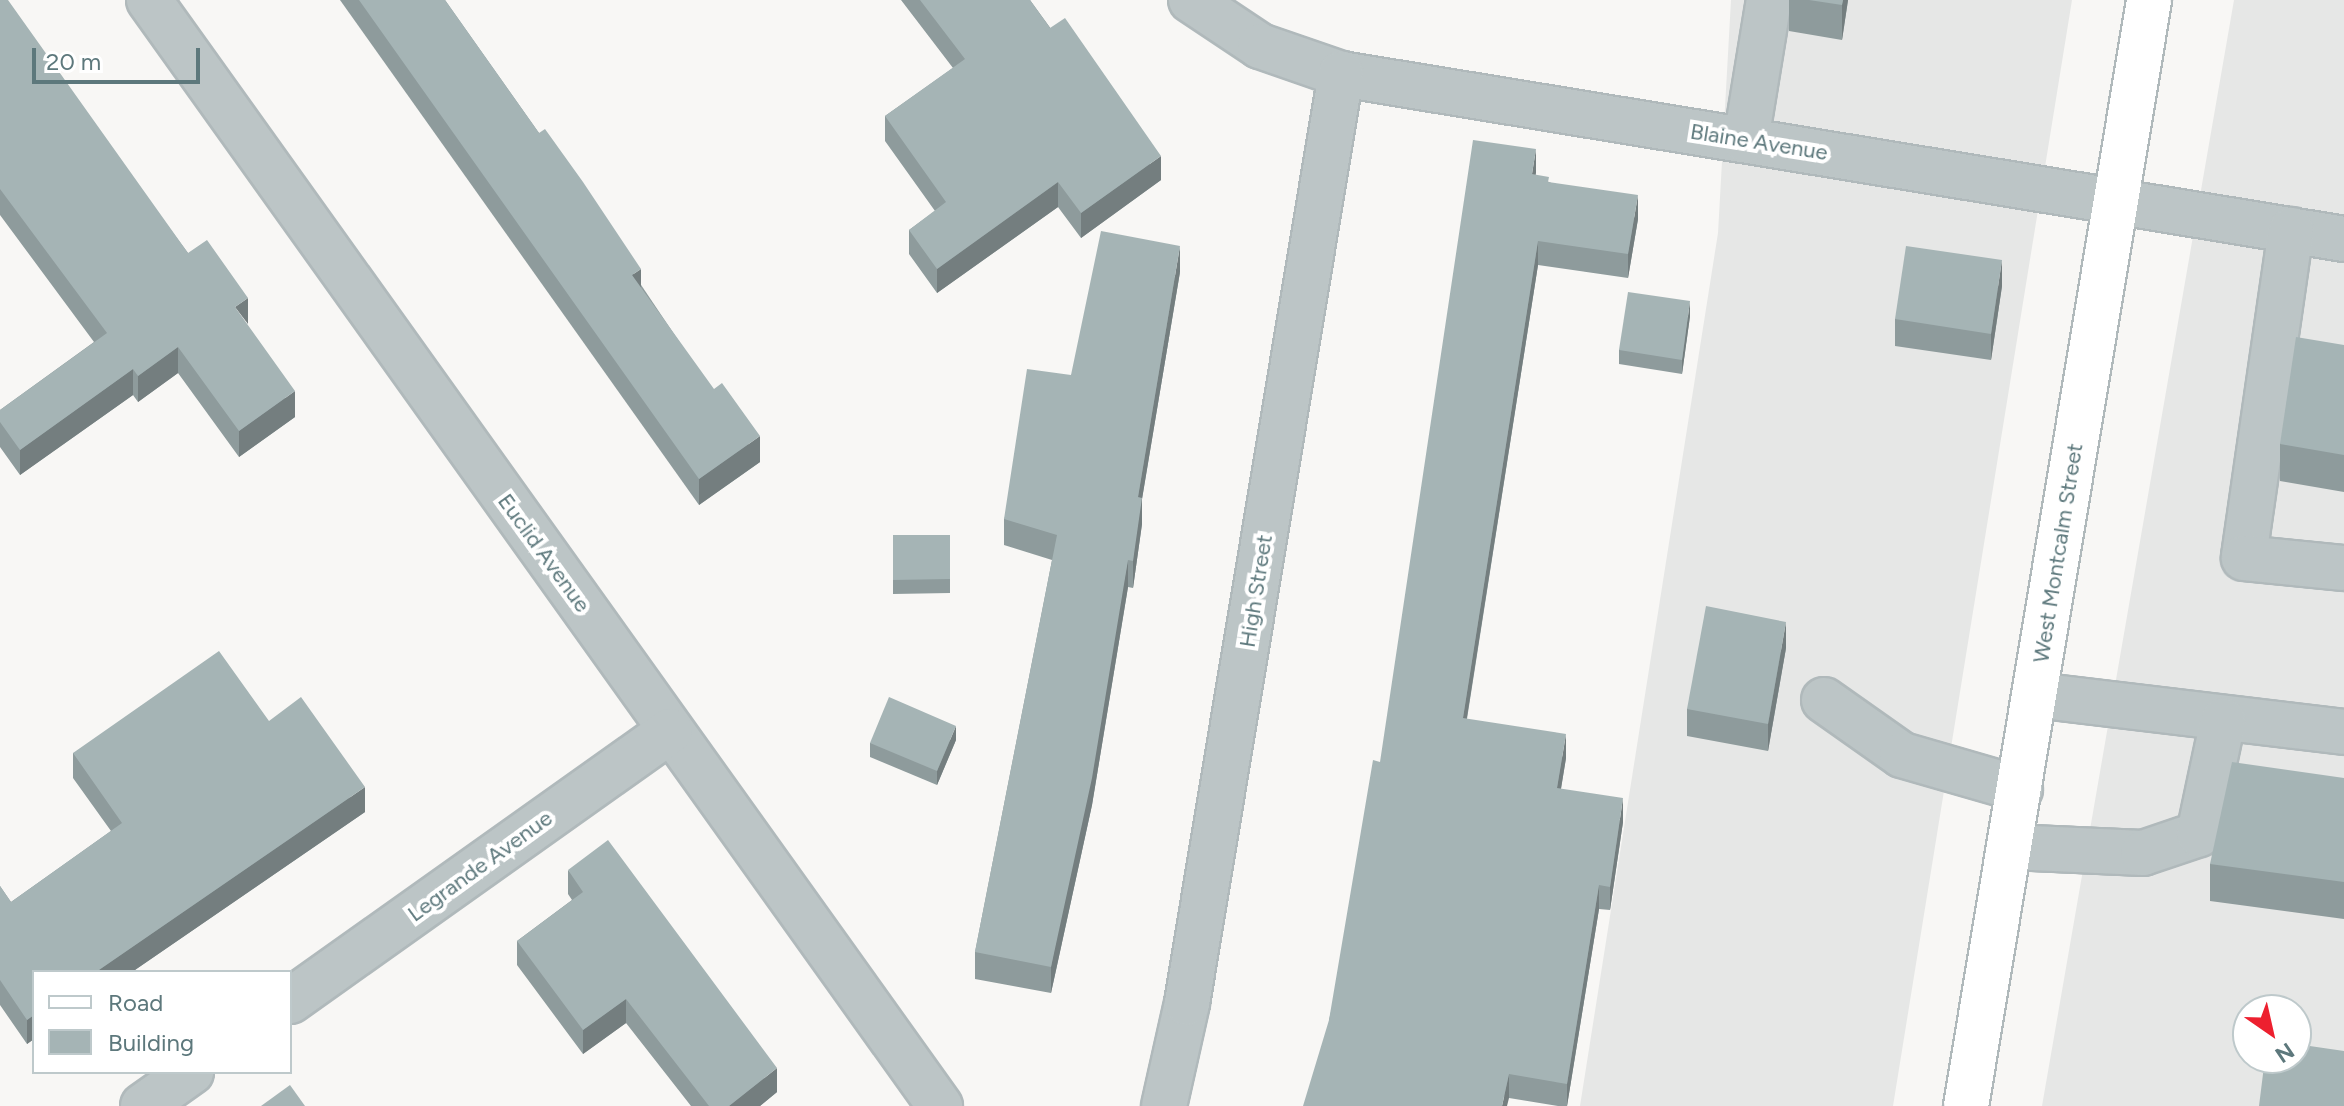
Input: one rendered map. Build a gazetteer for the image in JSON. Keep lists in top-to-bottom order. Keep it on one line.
{"streets":{"main road":["West Montcalm Street"],"street":["Blaine Avenue","Euclid Avenue","High Street","Legrande Avenue"]},"crossings":[["Blaine Avenue","West Montcalm Street"],["Blaine Avenue","High Street"],["Euclid Avenue","Legrande Avenue"]],"legend":["Road","Building"],"scale_bar":"20 m","north":"bottom right"}
